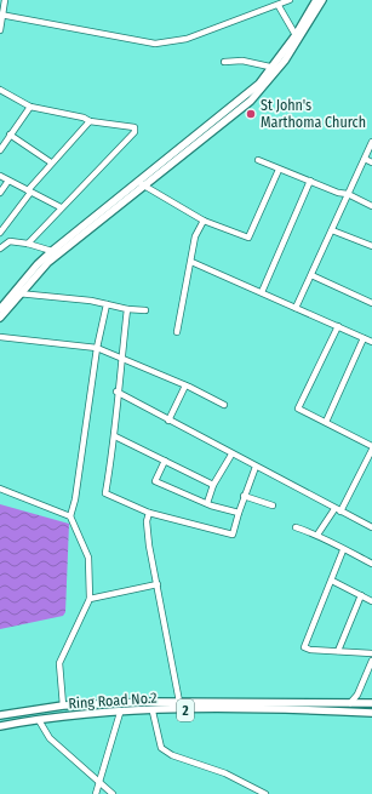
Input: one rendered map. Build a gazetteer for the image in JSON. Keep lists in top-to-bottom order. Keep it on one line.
{"streets":{"main road":["Ring Road No.2","2"]},"places":["St John's Marthoma Church"]}
